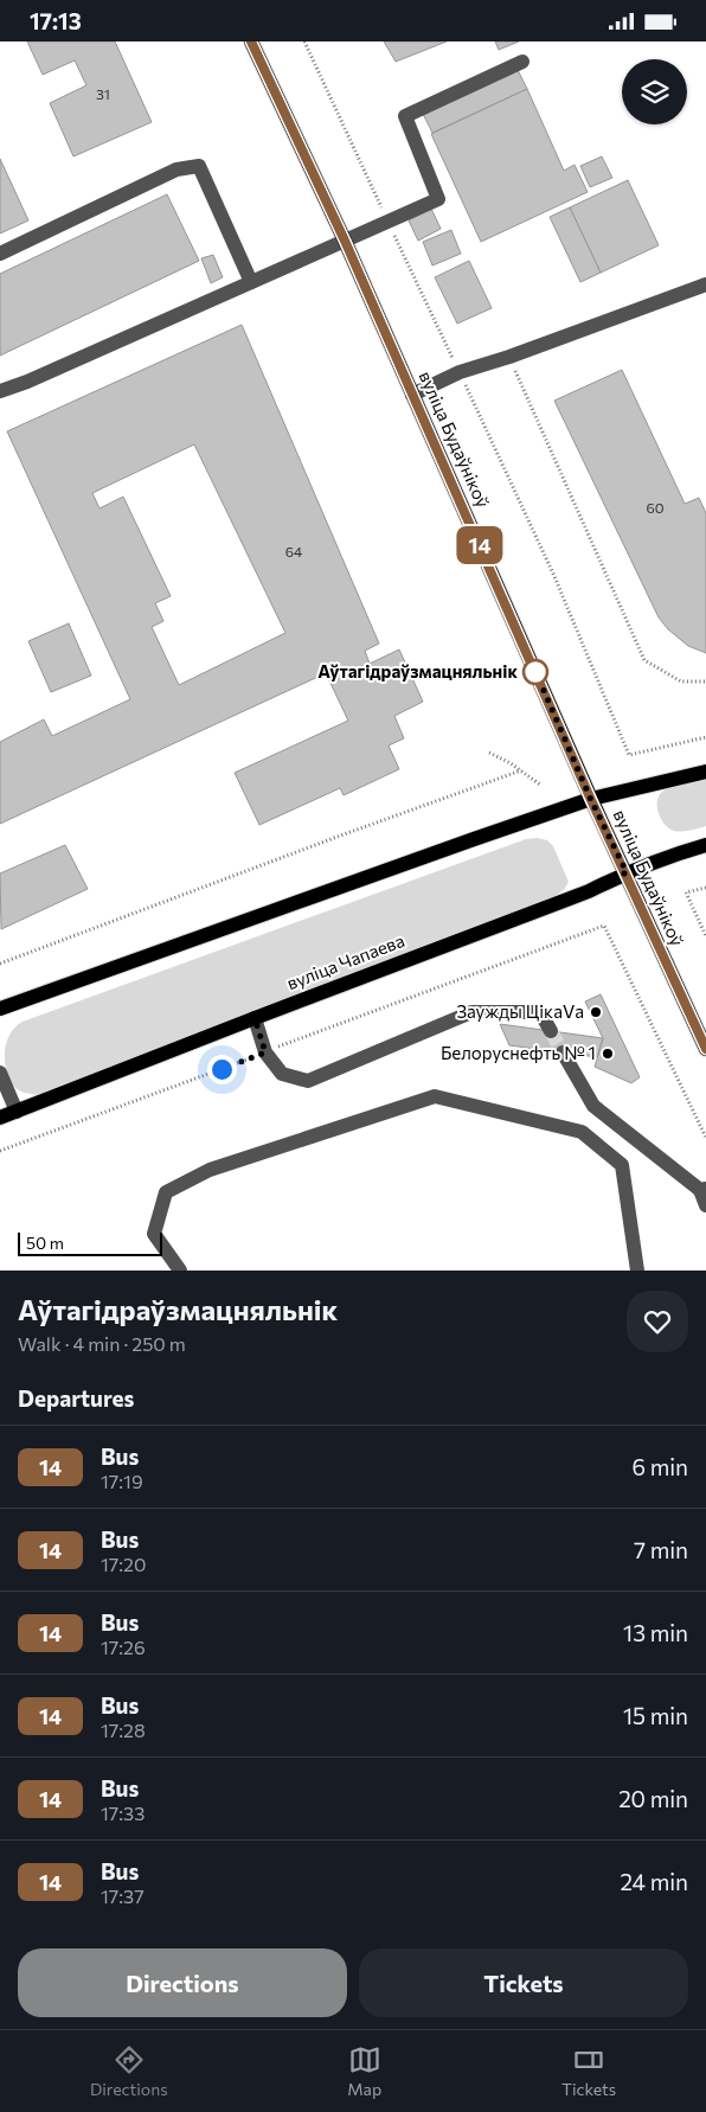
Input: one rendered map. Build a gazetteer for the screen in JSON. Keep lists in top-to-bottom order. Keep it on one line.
{"streets":{"main road":["вуліца Будаўнікоў","вуліца Чапаева"]},"crossings":[["вуліца Будаўнікоў","вуліца Чапаева"]],"places":["Аўтагідраўзмацняльнік","Заужды ЦікаVа","Белоруснефть № 1"],"lines":["bus line 14"],"house_numbers":["31","60","64"],"scale_bar":"50 m","page":{"status":"17:13","on_map":"14","scale":"50 m","heading":[["Аўтагідраўзмацняльнік","Walk · 4 min · 250 m"],"Departures"],"list":[{"mark":"14","name":"Bus","note":"17:19","value":"6 min"},{"mark":"14","name":"Bus","note":"17:20","value":"7 min"},{"mark":"14","name":"Bus","note":"17:26","value":"13 min"},{"mark":"14","name":"Bus","note":"17:28","value":"15 min"},{"mark":"14","name":"Bus","note":"17:33","value":"20 min"},{"mark":"14","name":"Bus","note":"17:37","value":"24 min"}],"buttons":["Directions","Tickets"],"tabs":["Directions","Map","Tickets"]}}
